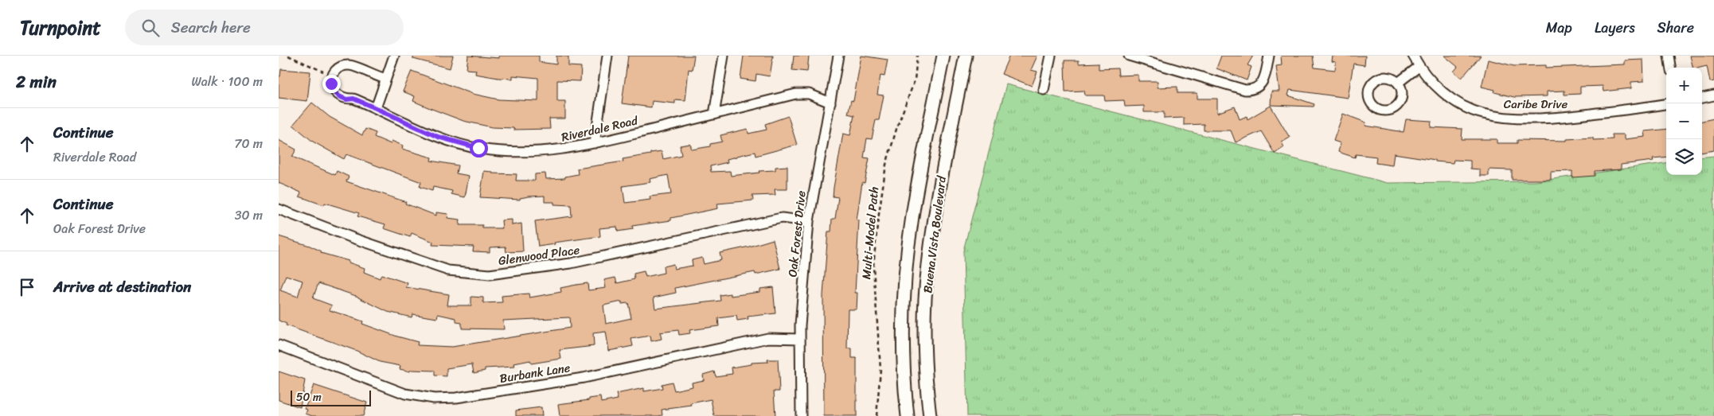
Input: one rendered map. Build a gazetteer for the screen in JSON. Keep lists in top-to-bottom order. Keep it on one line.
{"streets":{"main road":["Buena Vista Boulevard"],"street":["Caribe Drive","Riverdale Road","Oak Forest Drive","Glenwood Place","Burbank Lane"],"path":["Multi-Model Path"]},"crossings":[["Riverdale Road","Oak Forest Drive"],["Oak Forest Drive","Glenwood Place"],["Oak Forest Drive","Burbank Lane"]],"scale_bar":"50 m","page":{"header":"Turnpoint","search":"Search here","nav":["Map","Layers","Share"],"heading":["2 min","Walk · 100 m"],"map_buttons":["+","−"],"list":[["Continue","Riverdale Road","70 m"],["Continue","Oak Forest Drive","30 m"],"Arrive at destination"],"scale":"50 m"}}
